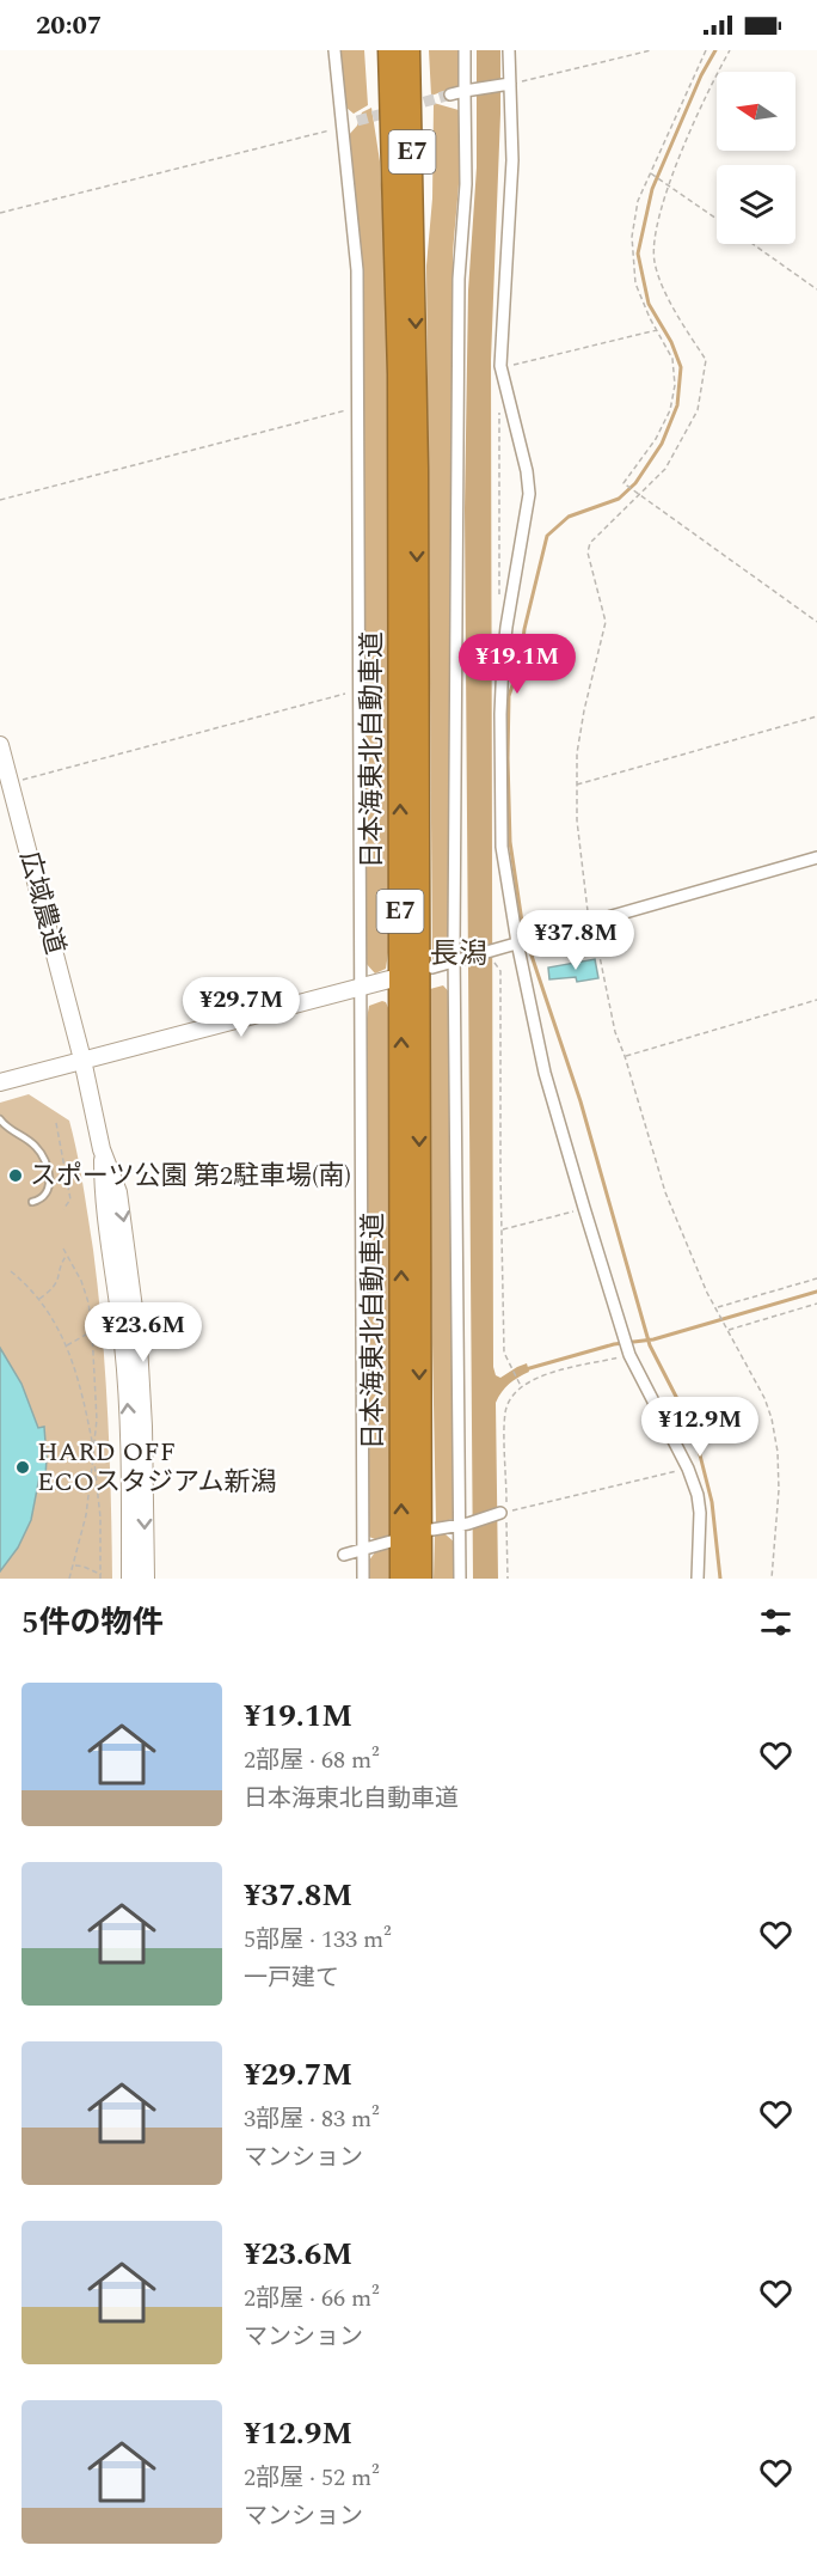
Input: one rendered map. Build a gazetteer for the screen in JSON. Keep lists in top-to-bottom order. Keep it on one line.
{"streets":{"highway":["E7","日本海東北自動車道"],"street":["広域農道"]},"districts":["長潟"],"places":["スポーツ公園 第2駐車場(南)","HARD OFF ECOスタジアム新潟"],"north":"left","page":{"status":"20:07","price":["¥19.1M","¥37.8M","¥29.7M","¥23.6M","¥12.9M"],"heading":"5件の物件","list":[{"name":"¥19.1M","note":"2部屋 · 68 m² · 日本海東北自動車道"},{"name":"¥37.8M","note":"5部屋 · 133 m² · 一戸建て"},{"name":"¥29.7M","note":"3部屋 · 83 m² · マンション"},{"name":"¥23.6M","note":"2部屋 · 66 m² · マンション"},{"name":"¥12.9M","note":"2部屋 · 52 m² · マンション"}]}}
